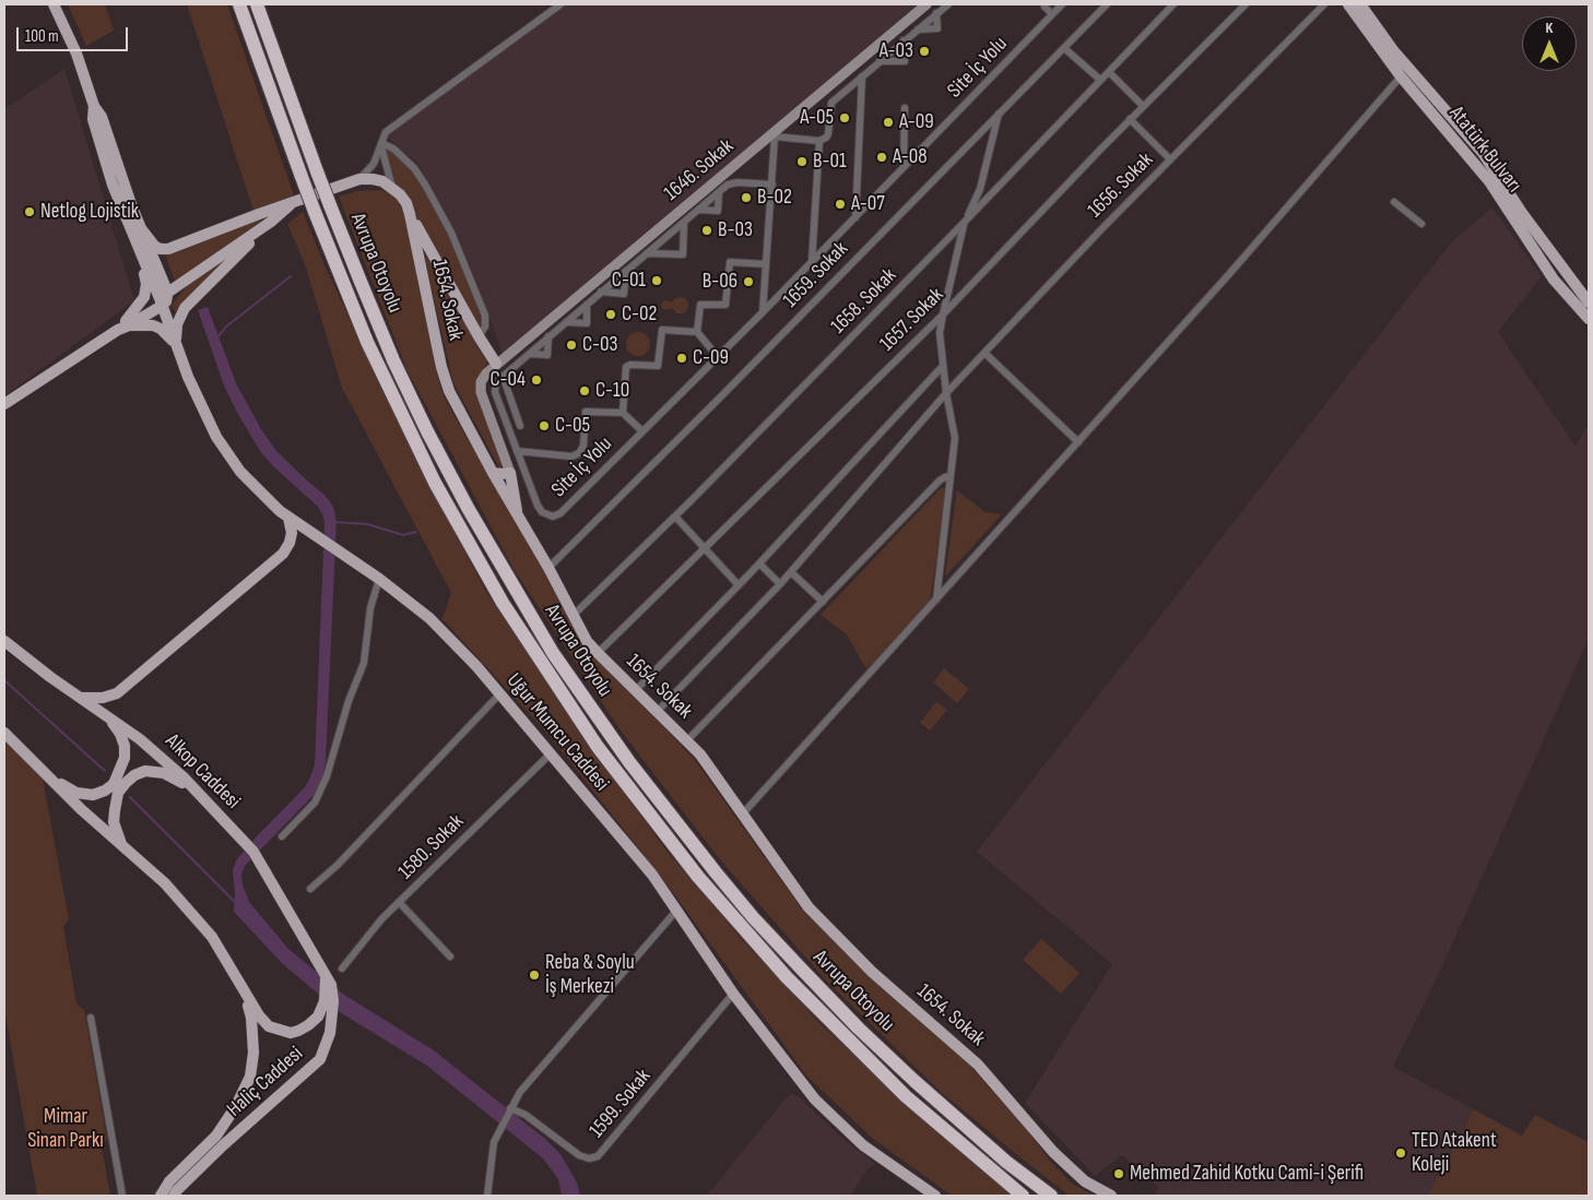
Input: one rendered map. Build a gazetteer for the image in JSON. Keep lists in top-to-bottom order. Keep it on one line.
{"streets":{"highway":["Avrupa Otoyolu"],"main road":["Atatürk Bulvarı","1654. Sokak","Uğur Mumcu Caddesi","Alkop Caddesi","Haliç Caddesi"],"street":["Site İç Yolu","1646. Sokak","1656. Sokak","1659. Sokak","1658. Sokak","1657. Sokak","1580. Sokak","1599. Sokak"]},"crossings":[["1656. Sokak","1654. Sokak"],["1659. Sokak","1654. Sokak"],["1654. Sokak","1658. Sokak"],["1654. Sokak","1657. Sokak"],["Uğur Mumcu Caddesi","1580. Sokak"],["Uğur Mumcu Caddesi","1599. Sokak"],["Alkop Caddesi","Haliç Caddesi"]],"parks":["Mimar Sinan Parkı"],"places":["A-03","A-05","A-09","A-08","B-01","B-02","A-07","Netlog Lojistik","B-03","C-01","B-06","C-02","C-03","C-09","C-04","C-10","C-05","Reba & Soylu İş Merkezi","TED Atakent Koleji","Mehmed Zahid Kotku Cami-i Şerifi"],"scale_bar":"100 m","north":"top"}
